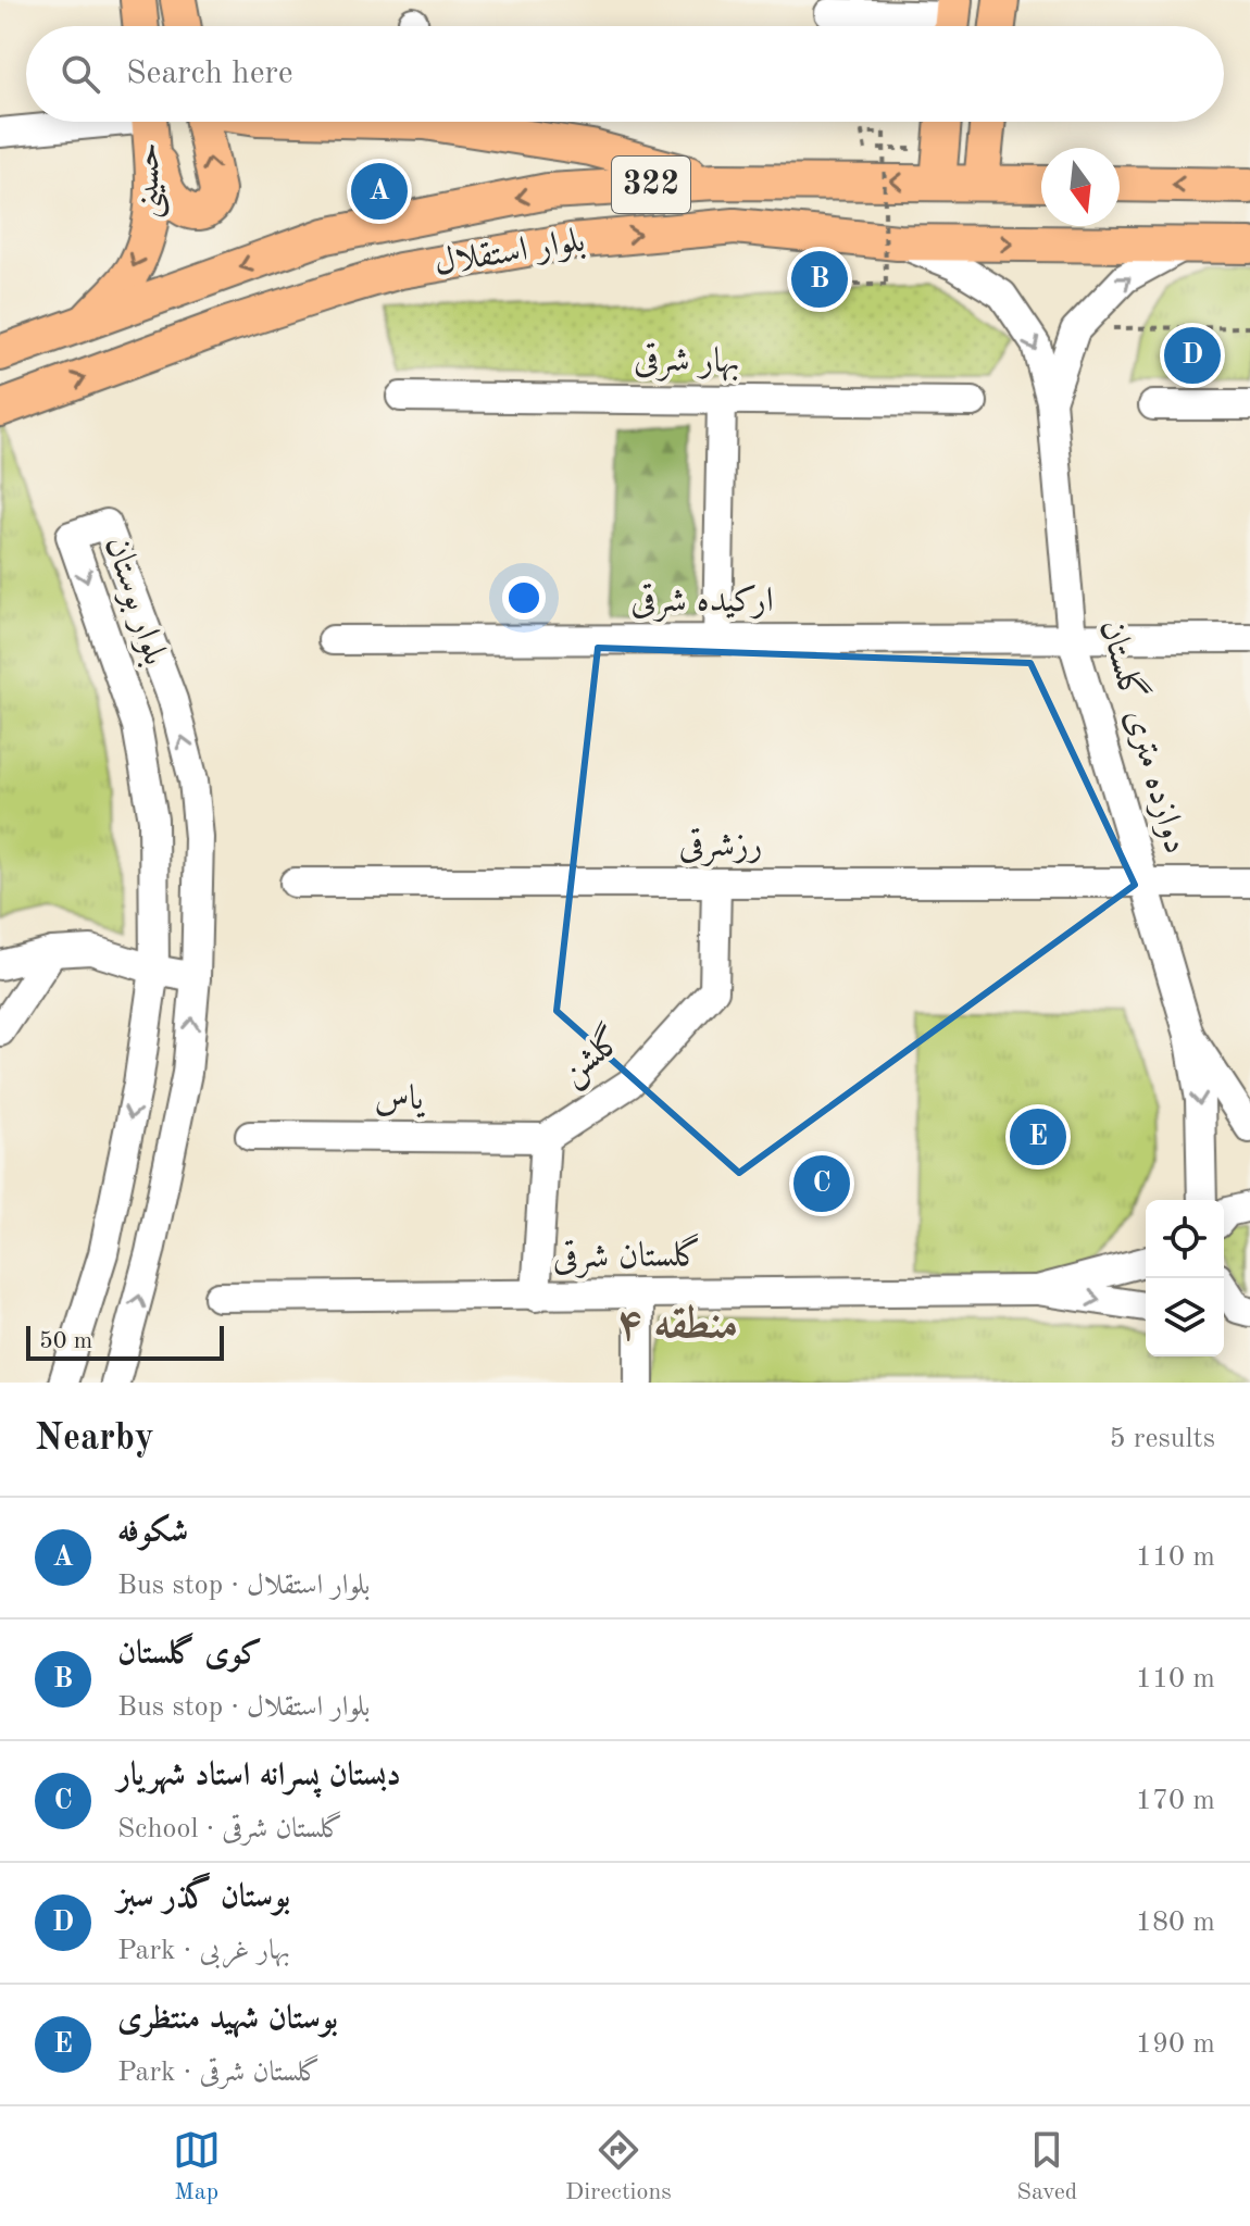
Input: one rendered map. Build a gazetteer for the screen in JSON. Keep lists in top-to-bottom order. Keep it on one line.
{"streets":{"main road":["حسینی","322","بلوار استقلال"],"street":["بهار شرقی","بلوار بوستان","ارکیده شرقی","دوازده متری گلستان","رزشرقی","گلشن","یاس","گلستان شرقی"]},"crossings":[["حسینی","بلوار استقلال"],["ارکیده شرقی","دوازده متری گلستان"],["دوازده متری گلستان","رزشرقی"],["رزشرقی","گلشن"],["گلشن","یاس"]],"one_way":["حسینی"],"districts":["منطقه ۴"],"scale_bar":"50 m","north":"bottom","page":{"search":"Search here","pins":["A","B","D","E","C"],"scale":"50 m","heading":["Nearby","5 results"],"list":[{"mark":"A","name":"شکوفه","note":"Bus stop · بلوار استقلال","value":"110 m"},{"mark":"B","name":"کوی گلستان","note":"Bus stop · بلوار استقلال","value":"110 m"},{"mark":"C","name":"دبستان پسرانه استاد شهريار","note":"School · گلستان شرقی","value":"170 m"},{"mark":"D","name":"بوستان گذر سبز","note":"Park · بهار غربی","value":"180 m"},{"mark":"E","name":"بوستان شهید منتظری","note":"Park · گلستان شرقی","value":"190 m"}],"nav":["Map","Directions","Saved"]}}
